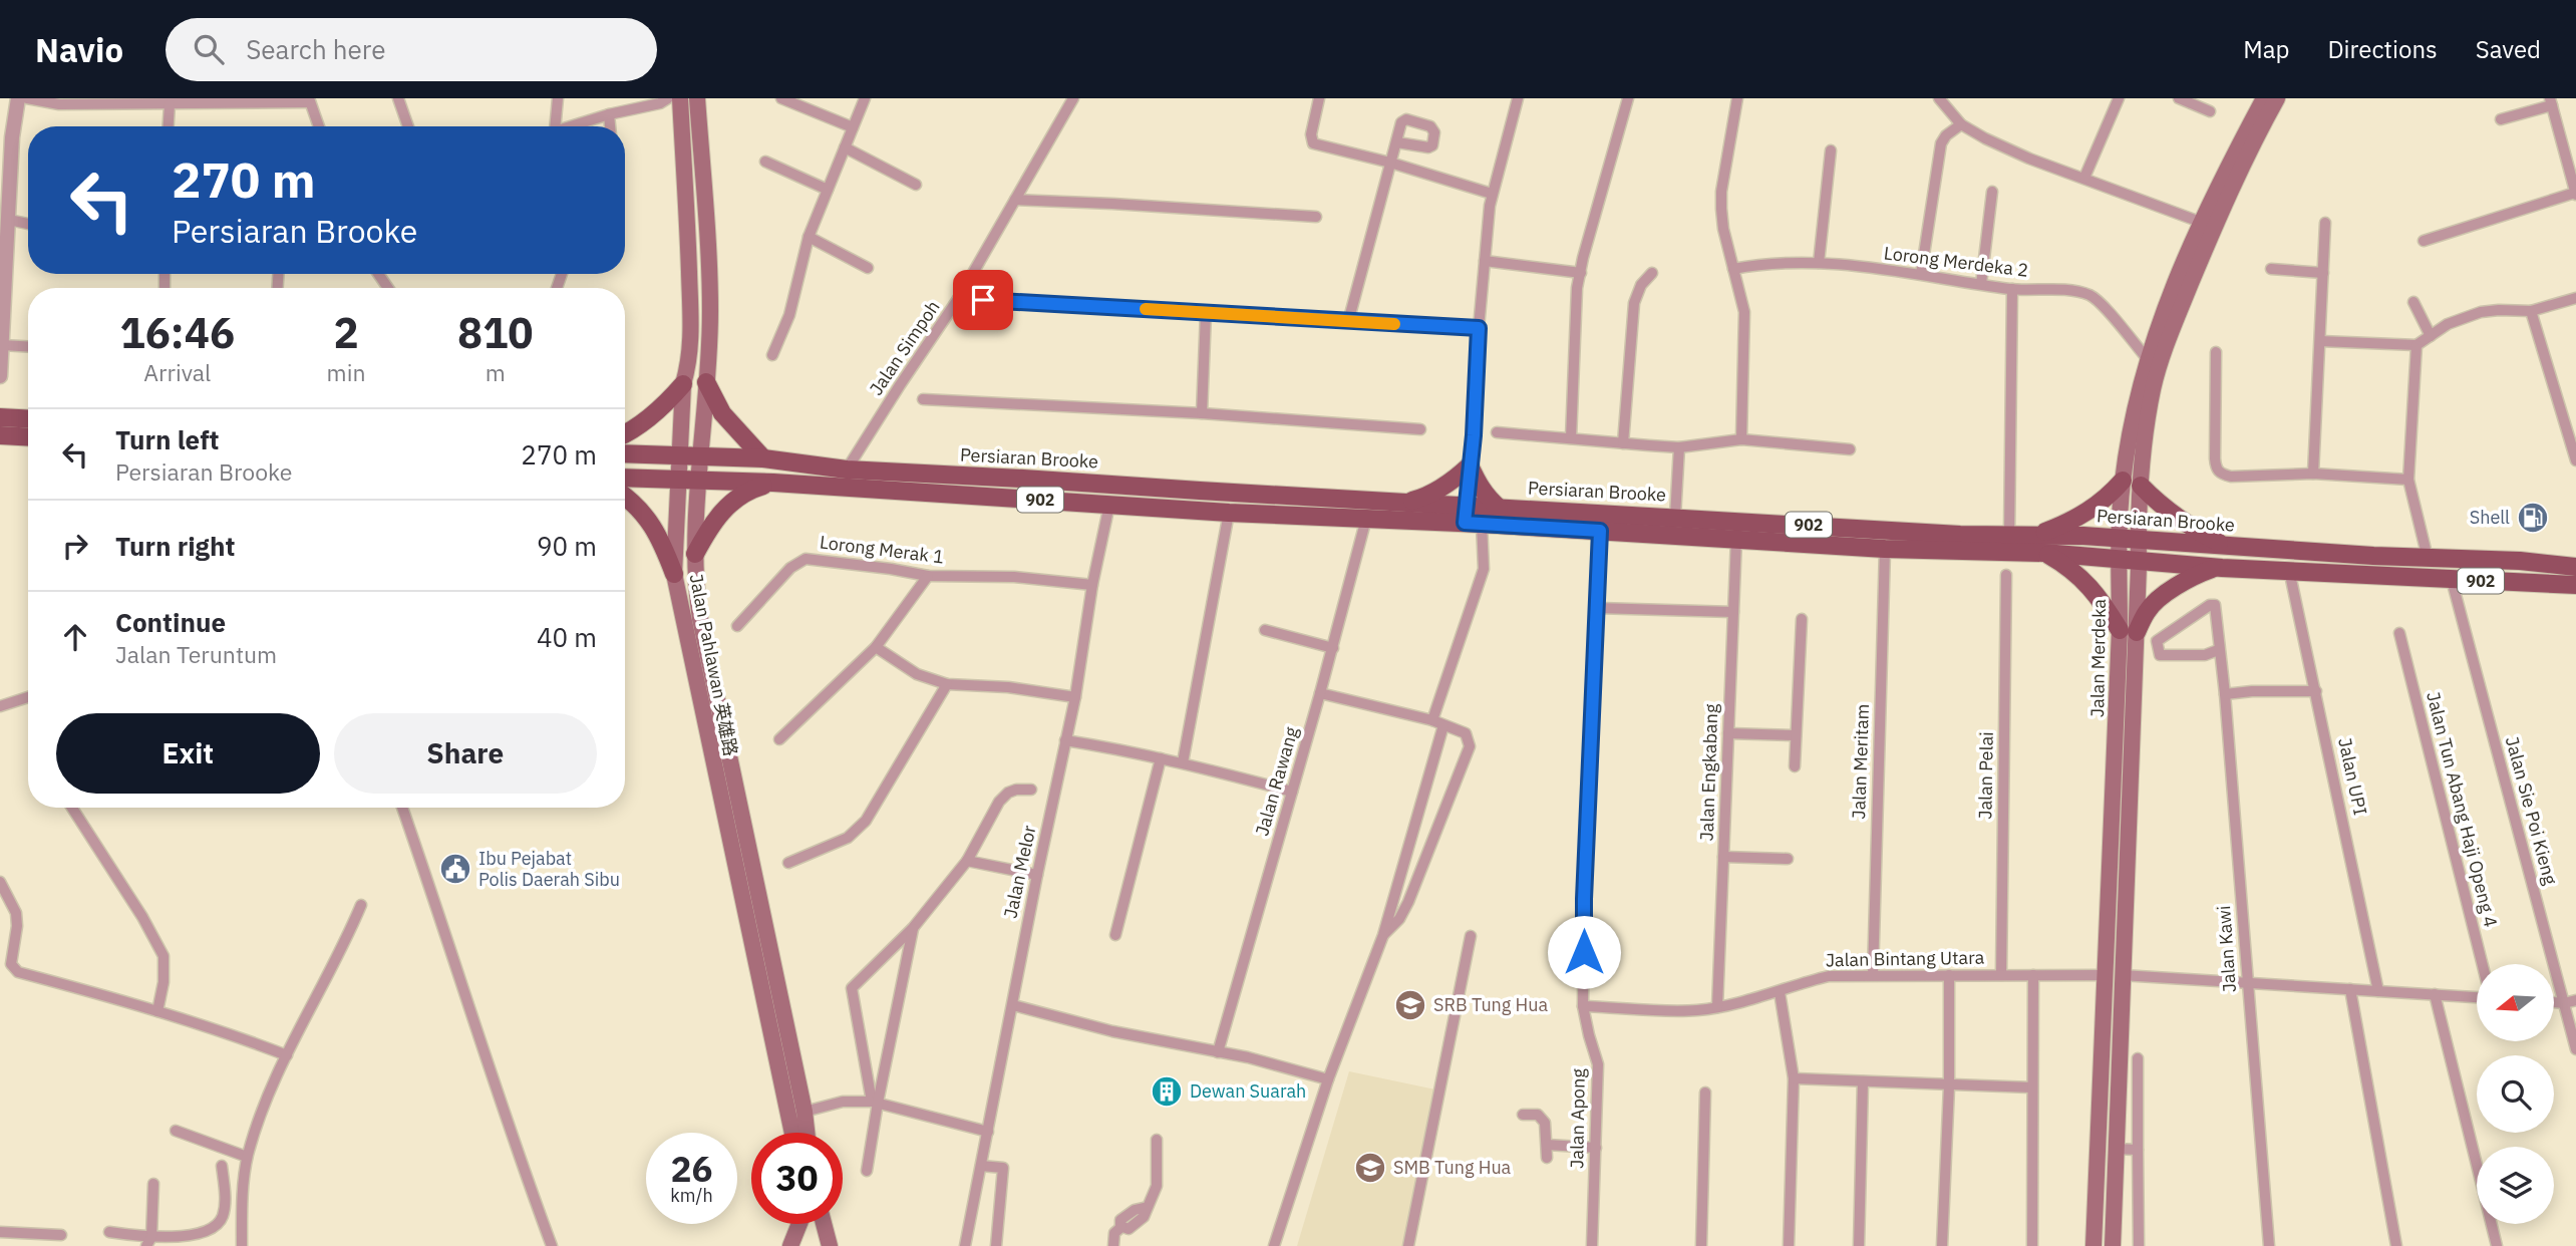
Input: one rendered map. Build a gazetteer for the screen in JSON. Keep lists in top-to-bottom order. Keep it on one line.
{"streets":{"main road":["Persiaran Brooke","902","Jalan Merdeka","Jalan Pahlawan 英雄路"],"street":["Lorong Merdeka 2","Jalan Simpoh","Lorong Merak 1","Jalan Meritam","Jalan Engkabang","Jalan Pelai","Jalan UPI","Jalan Rawang","Jalan Tun Abang Haji Openg 4","Jalan Sie Poi Kieng","Jalan Melor","Jalan Kawi","Jalan Bintang Utara","Jalan Apong"]},"crossings":[["Lorong Merdeka 2","Jalan Merdeka"],["Jalan Simpoh","Persiaran Brooke"],["Persiaran Brooke","Jalan Merdeka"],["Persiaran Brooke","Jalan Pahlawan 英雄路"],["Persiaran Brooke","Jalan Meritam"],["Persiaran Brooke","Jalan Engkabang"],["Persiaran Brooke","Jalan UPI"],["Persiaran Brooke","Jalan Rawang"],["Persiaran Brooke","Jalan Sie Poi Kieng"],["Persiaran Brooke","Jalan Melor"],["Persiaran Brooke","Jalan Apong"],["Lorong Merak 1","Jalan Melor"],["Jalan Merdeka","Jalan Bintang Utara"],["Jalan Meritam","Jalan Bintang Utara"],["Jalan Engkabang","Jalan Bintang Utara"],["Jalan Pelai","Jalan Bintang Utara"],["Jalan UPI","Jalan Bintang Utara"],["Jalan Kawi","Jalan Bintang Utara"],["Jalan Bintang Utara","Jalan Apong"]],"places":{"fuel station":["Shell"],"public building":["Ibu Pejabat Polis Daerah Sibu"],"school or university":["SRB Tung Hua","SMB Tung Hua"],"building":["Dewan Suarah"]},"north":"left","page":{"header":"Navio","search":"Search here","nav":["Map","Directions","Saved"],"turn":["270 m","Persiaran Brooke"],"eta":["16:46","Arrival","2","min","810","m"],"list":[{"name":"Turn left","note":"Persiaran Brooke","value":"270 m"},{"name":"Turn right","value":"90 m"},{"name":"Continue","note":"Jalan Teruntum","value":"40 m"}],"buttons":["Exit","Share"],"speed":"26 km/h","limit":"30"}}
